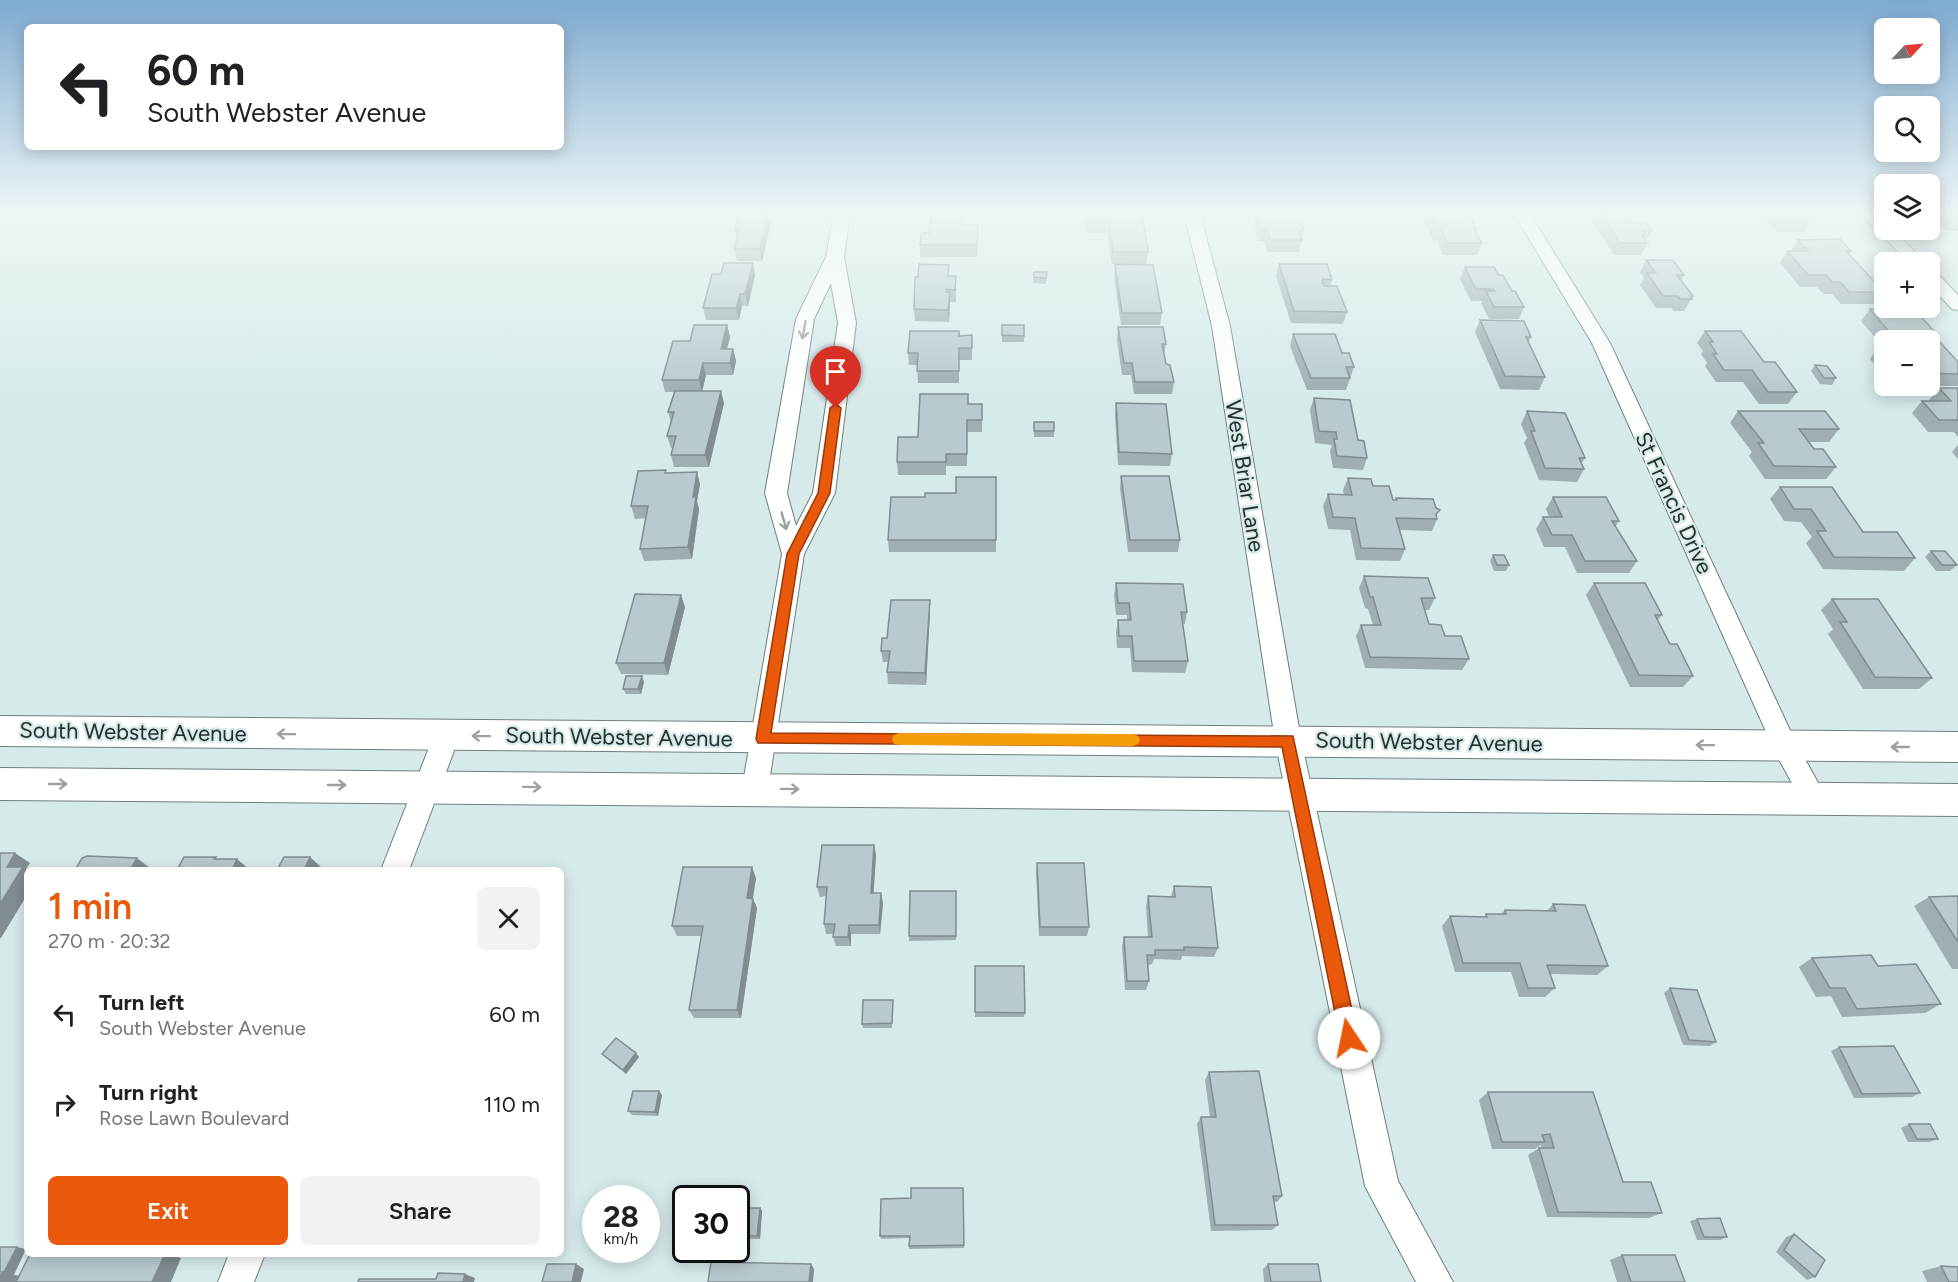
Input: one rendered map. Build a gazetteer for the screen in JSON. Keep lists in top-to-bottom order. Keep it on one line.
{"streets":{"main road":["South Webster Avenue"],"street":["West Briar Lane","St Francis Drive"]},"crossings":[["West Briar Lane","South Webster Avenue"],["St Francis Drive","South Webster Avenue"]],"north":"top right","page":{"map_buttons":["+","−"],"turn":["60 m","South Webster Avenue"],"heading":["1 min","270 m · 20:32"],"list":[{"name":"Turn left","note":"South Webster Avenue","value":"60 m"},{"name":"Turn right","note":"Rose Lawn Boulevard","value":"110 m"}],"buttons":["Exit","Share"],"speed":"28 km/h","limit":"30"}}
